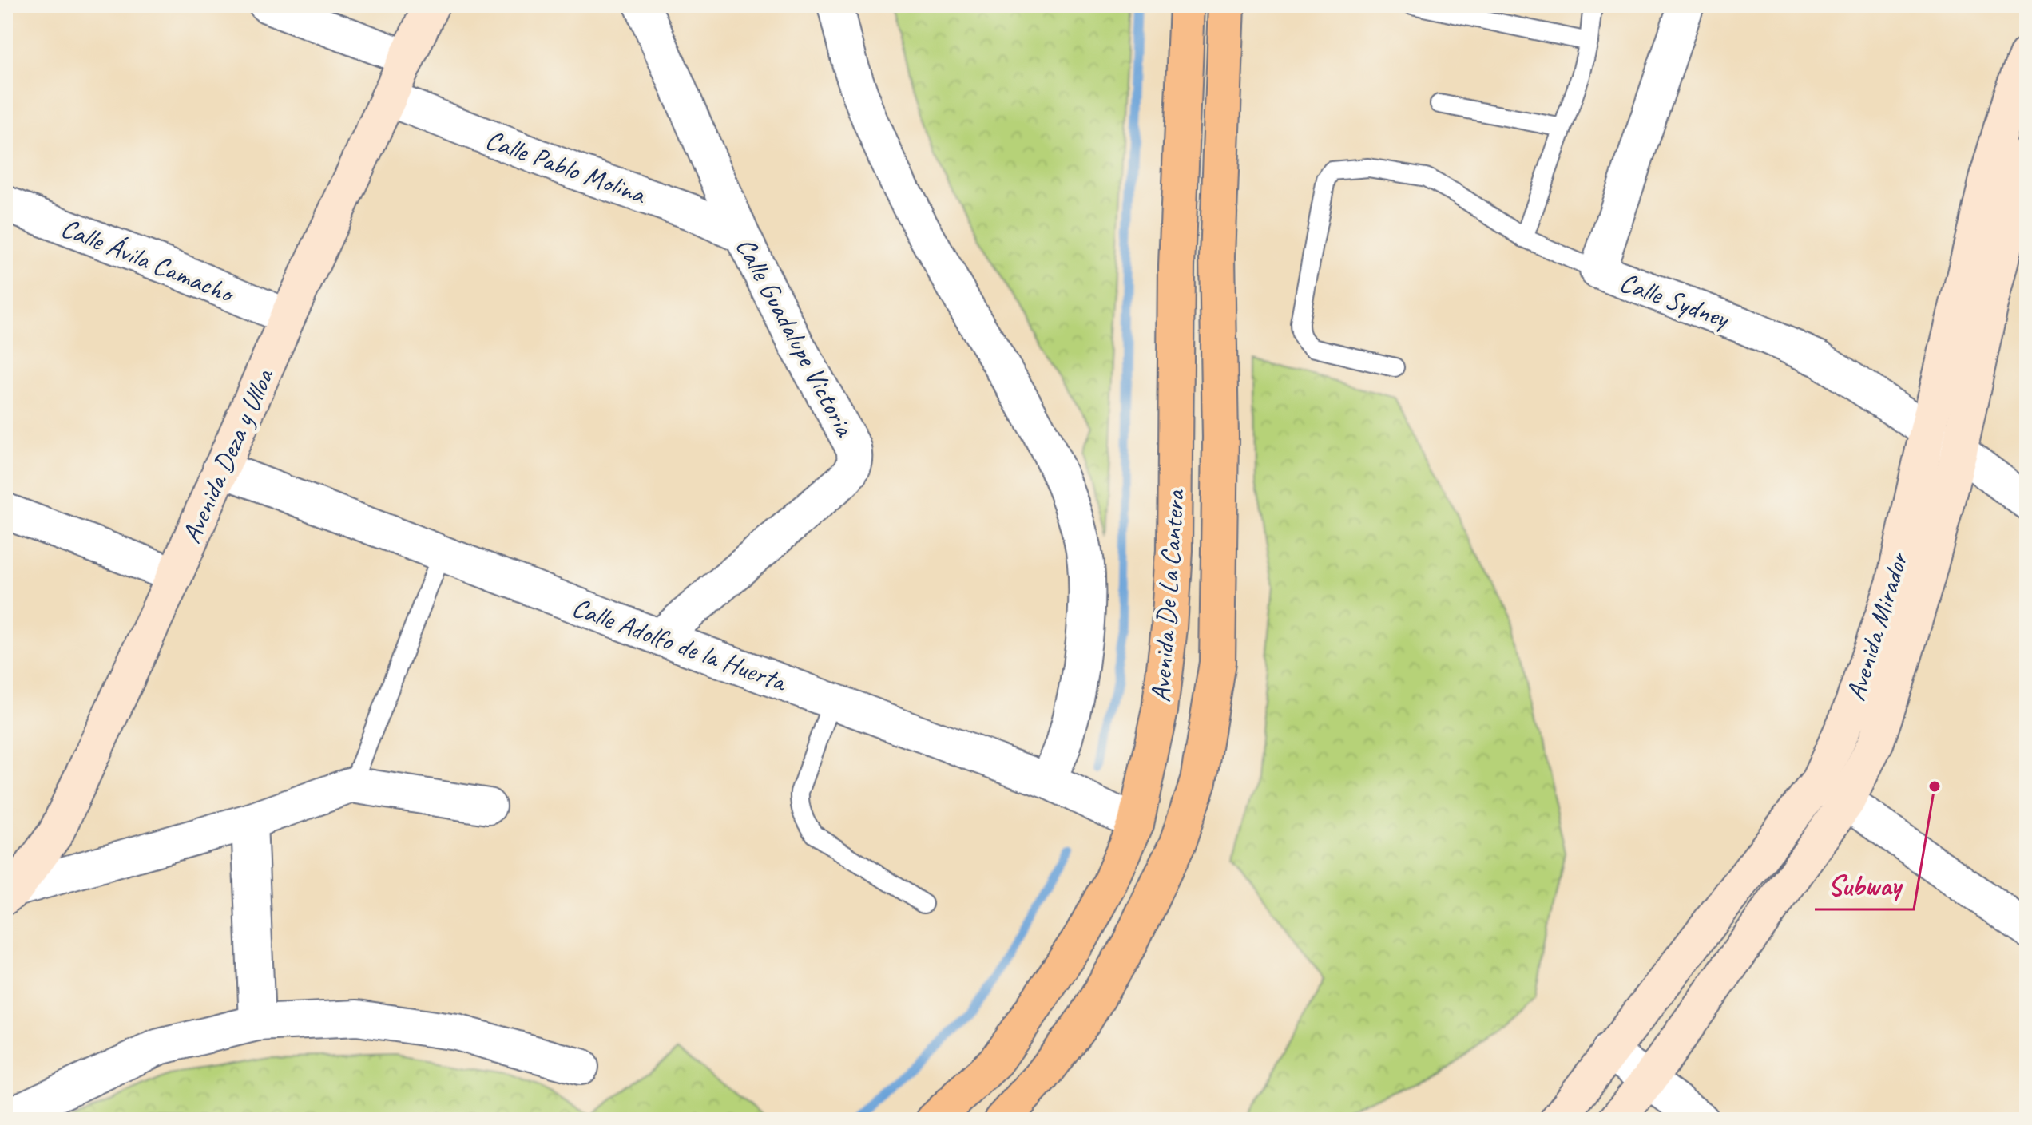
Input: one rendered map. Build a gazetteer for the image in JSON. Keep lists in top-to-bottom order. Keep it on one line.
{"streets":{"main road":["Avenida Deza y Ulloa","Avenida De La Cantera","Avenida Mirador"],"street":["Calle Pablo Molina","Calle Ávila Camacho","Calle Sydney","Calle Guadalupe Victoria","Calle Adolfo de la Huerta"]},"crossings":[["Calle Pablo Molina","Calle Guadalupe Victoria"],["Calle Pablo Molina","Avenida Deza y Ulloa"],["Calle Ávila Camacho","Avenida Deza y Ulloa"],["Calle Sydney","Avenida Mirador"],["Calle Guadalupe Victoria","Calle Adolfo de la Huerta"],["Avenida Deza y Ulloa","Calle Adolfo de la Huerta"],["Avenida De La Cantera","Calle Adolfo de la Huerta"]],"places":["Subway"]}
